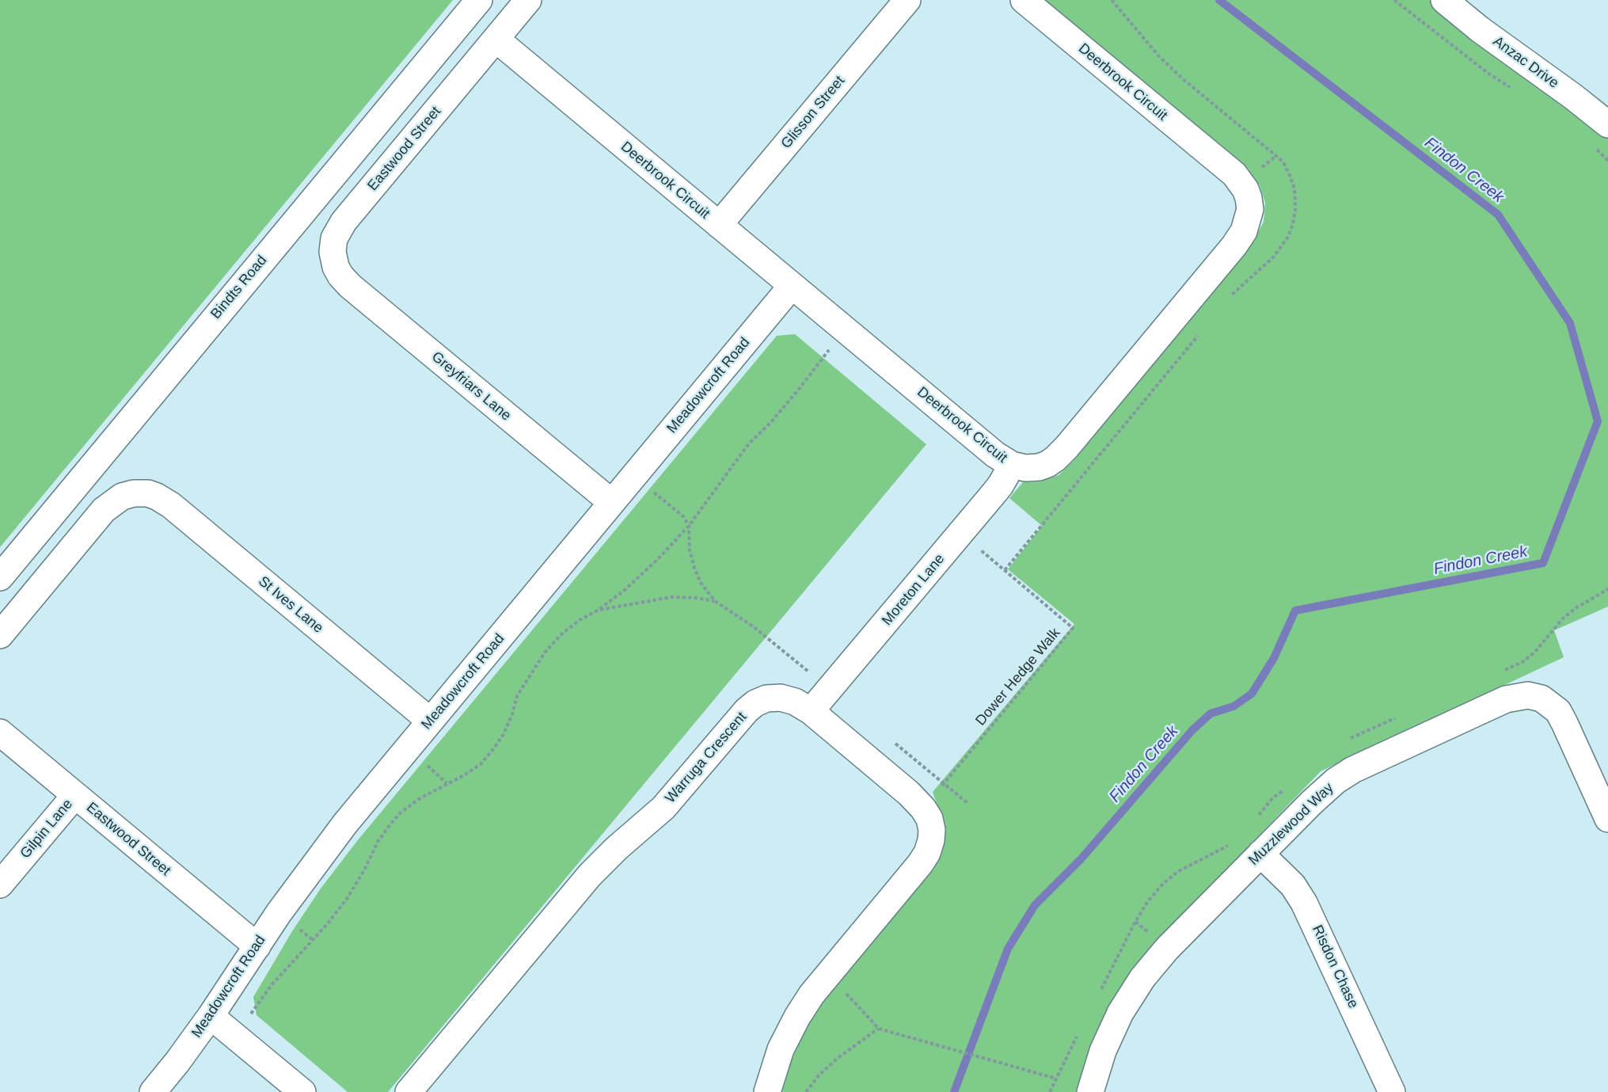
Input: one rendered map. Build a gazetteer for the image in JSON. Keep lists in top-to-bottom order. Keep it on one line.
{"streets":{"street":["Anzac Drive","Deerbrook Circuit","Glisson Street","Eastwood Street","Bindts Road","Meadowcroft Road","Greyfriars Lane","Moreton Lane","St Ives Lane","Warruga Crescent","Muzzlewood Way","Gilpin Lane","Risdon Chase"],"path":["Dower Hedge Walk"]},"crossings":[["Deerbrook Circuit","Glisson Street"],["Deerbrook Circuit","Eastwood Street"],["Deerbrook Circuit","Meadowcroft Road"],["Deerbrook Circuit","Moreton Lane"],["Eastwood Street","Meadowcroft Road"],["Eastwood Street","Greyfriars Lane"],["Eastwood Street","Gilpin Lane"],["Meadowcroft Road","Greyfriars Lane"],["Meadowcroft Road","St Ives Lane"],["Moreton Lane","Dower Hedge Walk"],["Moreton Lane","Warruga Crescent"],["Dower Hedge Walk","Warruga Crescent"],["Muzzlewood Way","Risdon Chase"]],"water":["Findon Creek"]}
